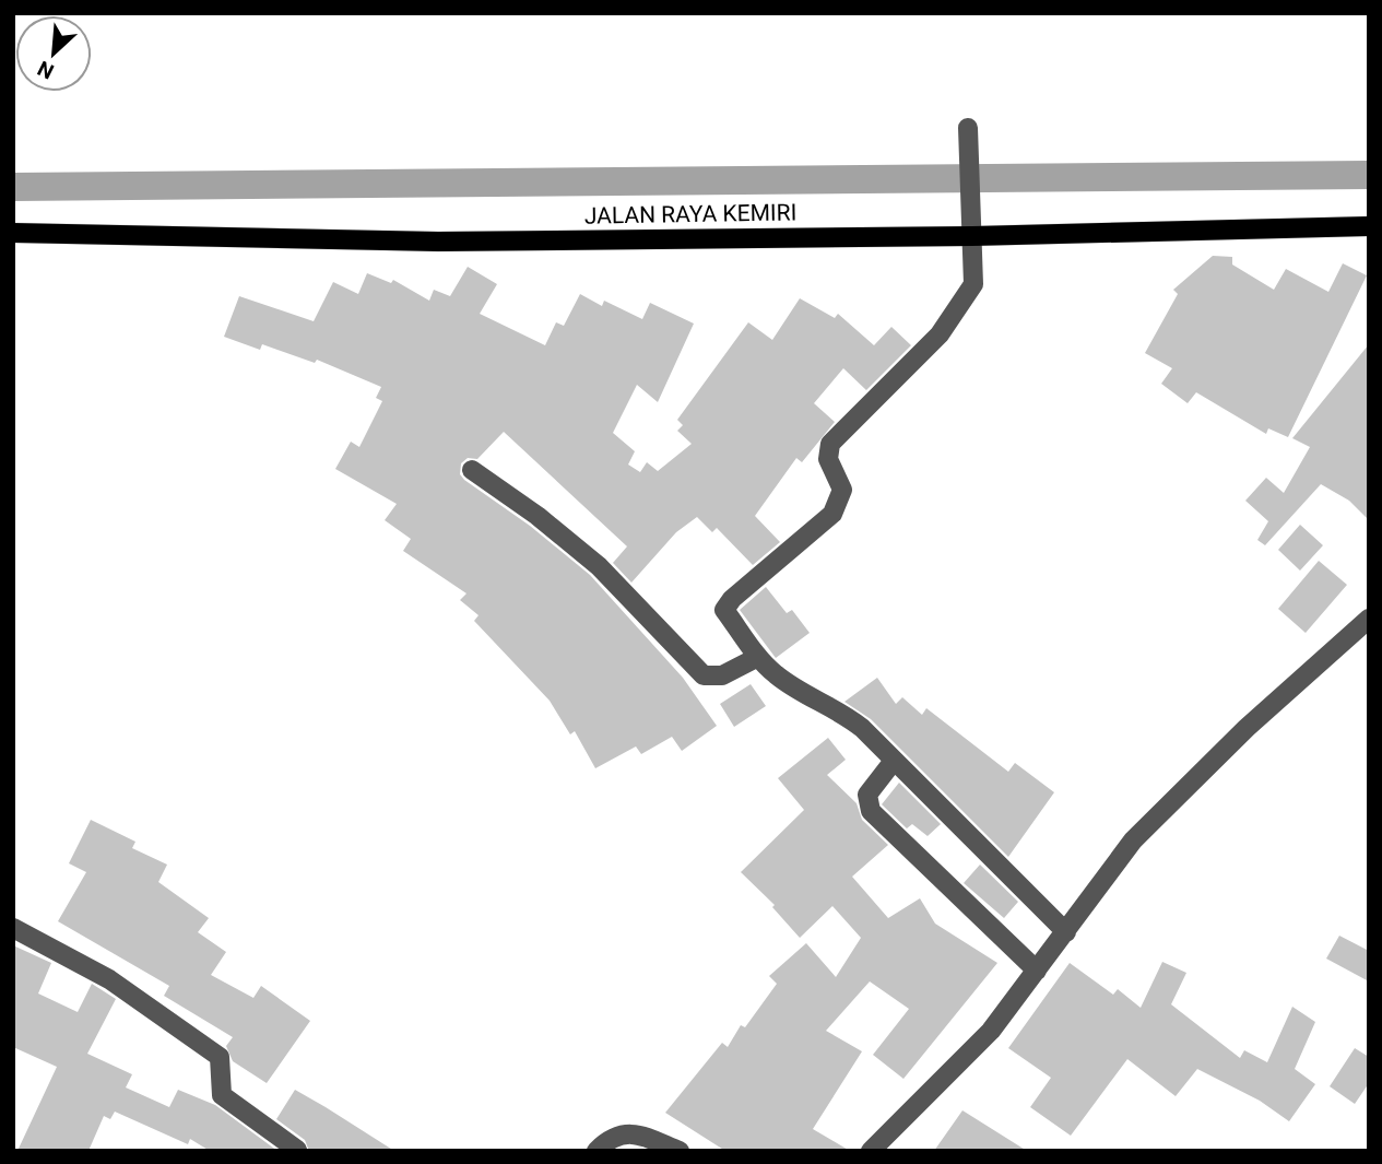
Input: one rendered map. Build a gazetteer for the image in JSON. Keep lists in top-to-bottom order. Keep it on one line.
{"streets":{"main road":["JALAN RAYA KEMIRI"]},"north":"bottom left"}
